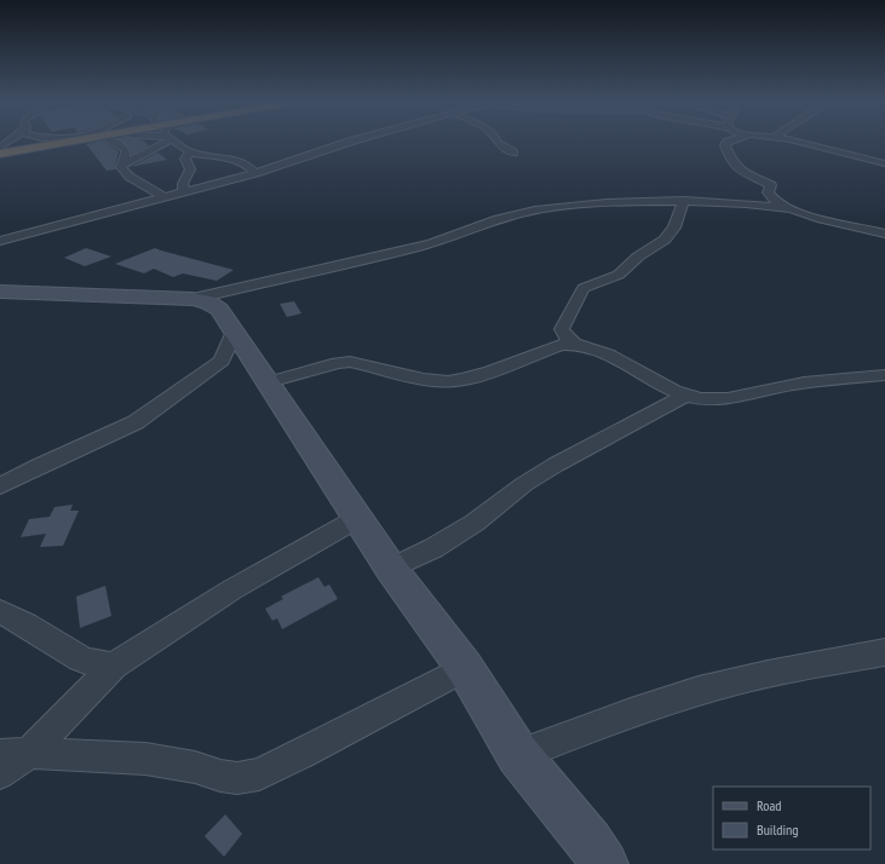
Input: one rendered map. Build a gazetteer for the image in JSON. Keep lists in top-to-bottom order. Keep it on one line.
{"legend":["Road","Building"]}
